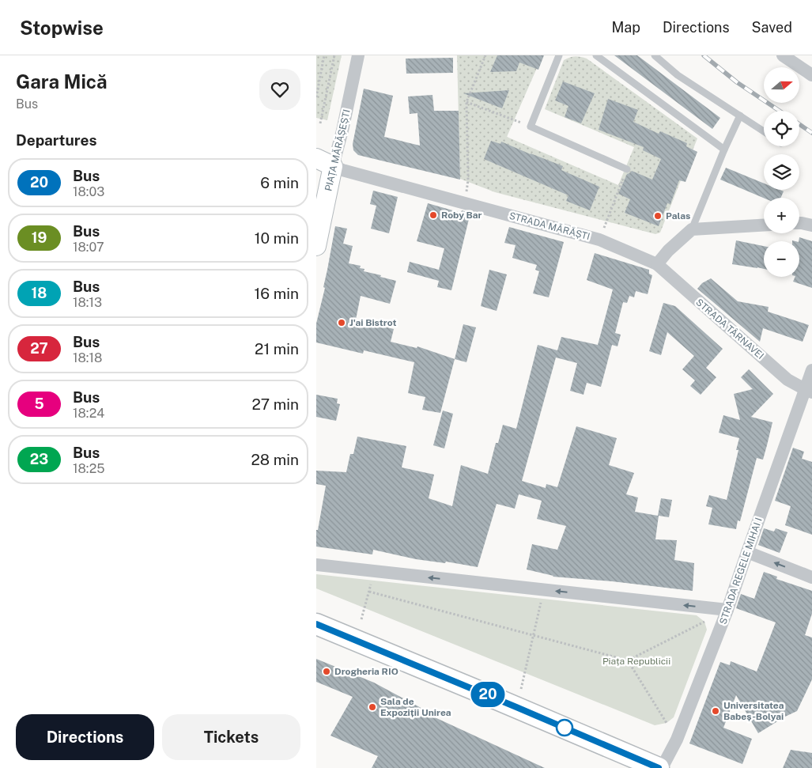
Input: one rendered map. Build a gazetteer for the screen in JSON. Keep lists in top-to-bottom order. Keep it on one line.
{"streets":{"main road":["PIAȚA MĂRĂȘEȘTI","STRADA MĂRĂȘTI"],"street":["STRADA TÂRNAVEI","STRADA REGELE MIHAI I"]},"crossings":[["PIAȚA MĂRĂȘEȘTI","STRADA MĂRĂȘTI"],["STRADA MĂRĂȘTI","STRADA TÂRNAVEI"],["STRADA TÂRNAVEI","STRADA REGELE MIHAI I"]],"parks":["Piața Republicii"],"places":["Roby Bar","Palas","J'ai Bistrot","Drogheria RIO","Sala de Expoziții Unirea","Universitatea Babeș-Bolyai"],"lines":["bus line 20"],"north":"right","page":{"header":"Stopwise","nav":["Map","Directions","Saved"],"heading":[["Gara Mică","Bus"],"Departures"],"on_map":"20","map_buttons":["+","−"],"list":[{"mark":"20","name":"Bus","note":"18:03","value":"6 min"},{"mark":"19","name":"Bus","note":"18:07","value":"10 min"},{"mark":"18","name":"Bus","note":"18:13","value":"16 min"},{"mark":"27","name":"Bus","note":"18:18","value":"21 min"},{"mark":"5","name":"Bus","note":"18:24","value":"27 min"},{"mark":"23","name":"Bus","note":"18:25","value":"28 min"}],"buttons":["Directions","Tickets"]}}
